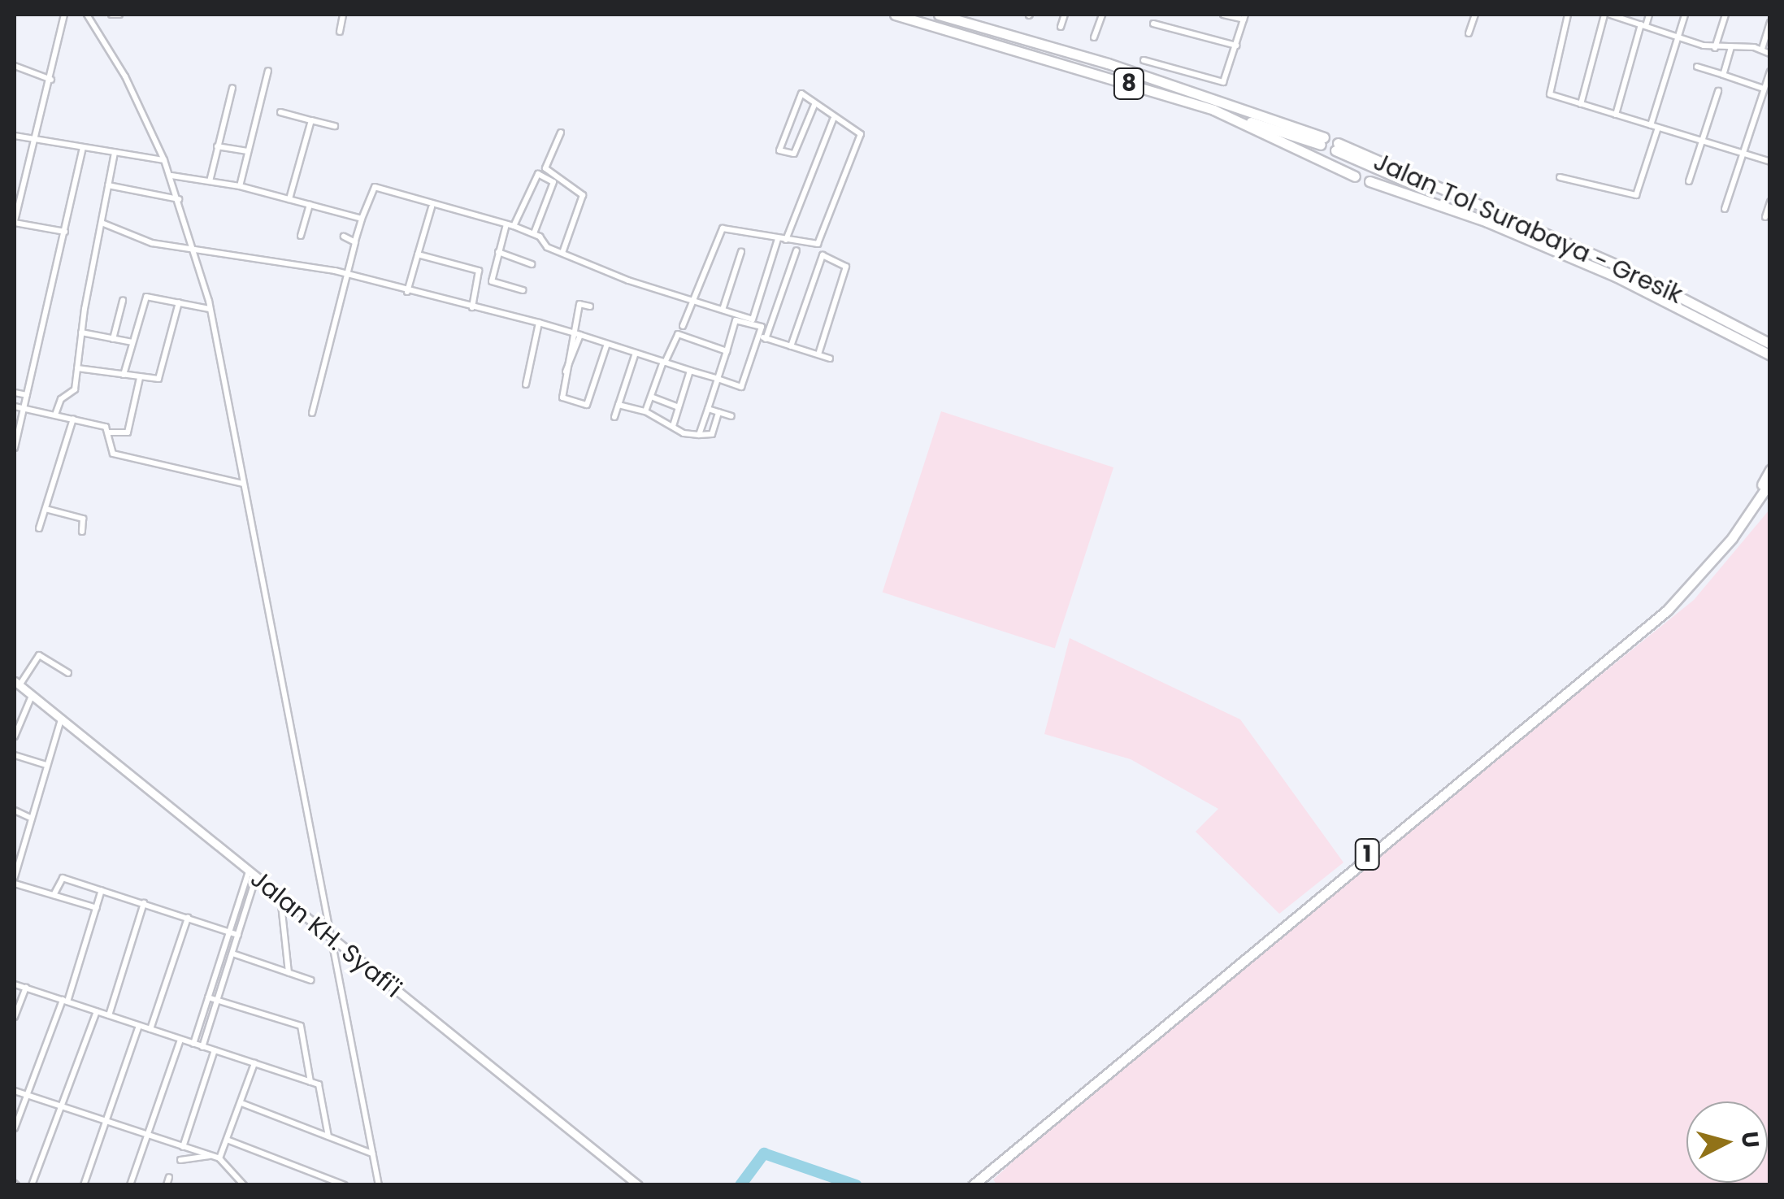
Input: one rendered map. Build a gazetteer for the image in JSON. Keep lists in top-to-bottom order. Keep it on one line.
{"streets":{"highway":["8","Jalan Tol Surabaya - Gresik","1"],"main road":["Jalan KH. Syafi'i"]},"north":"right"}
